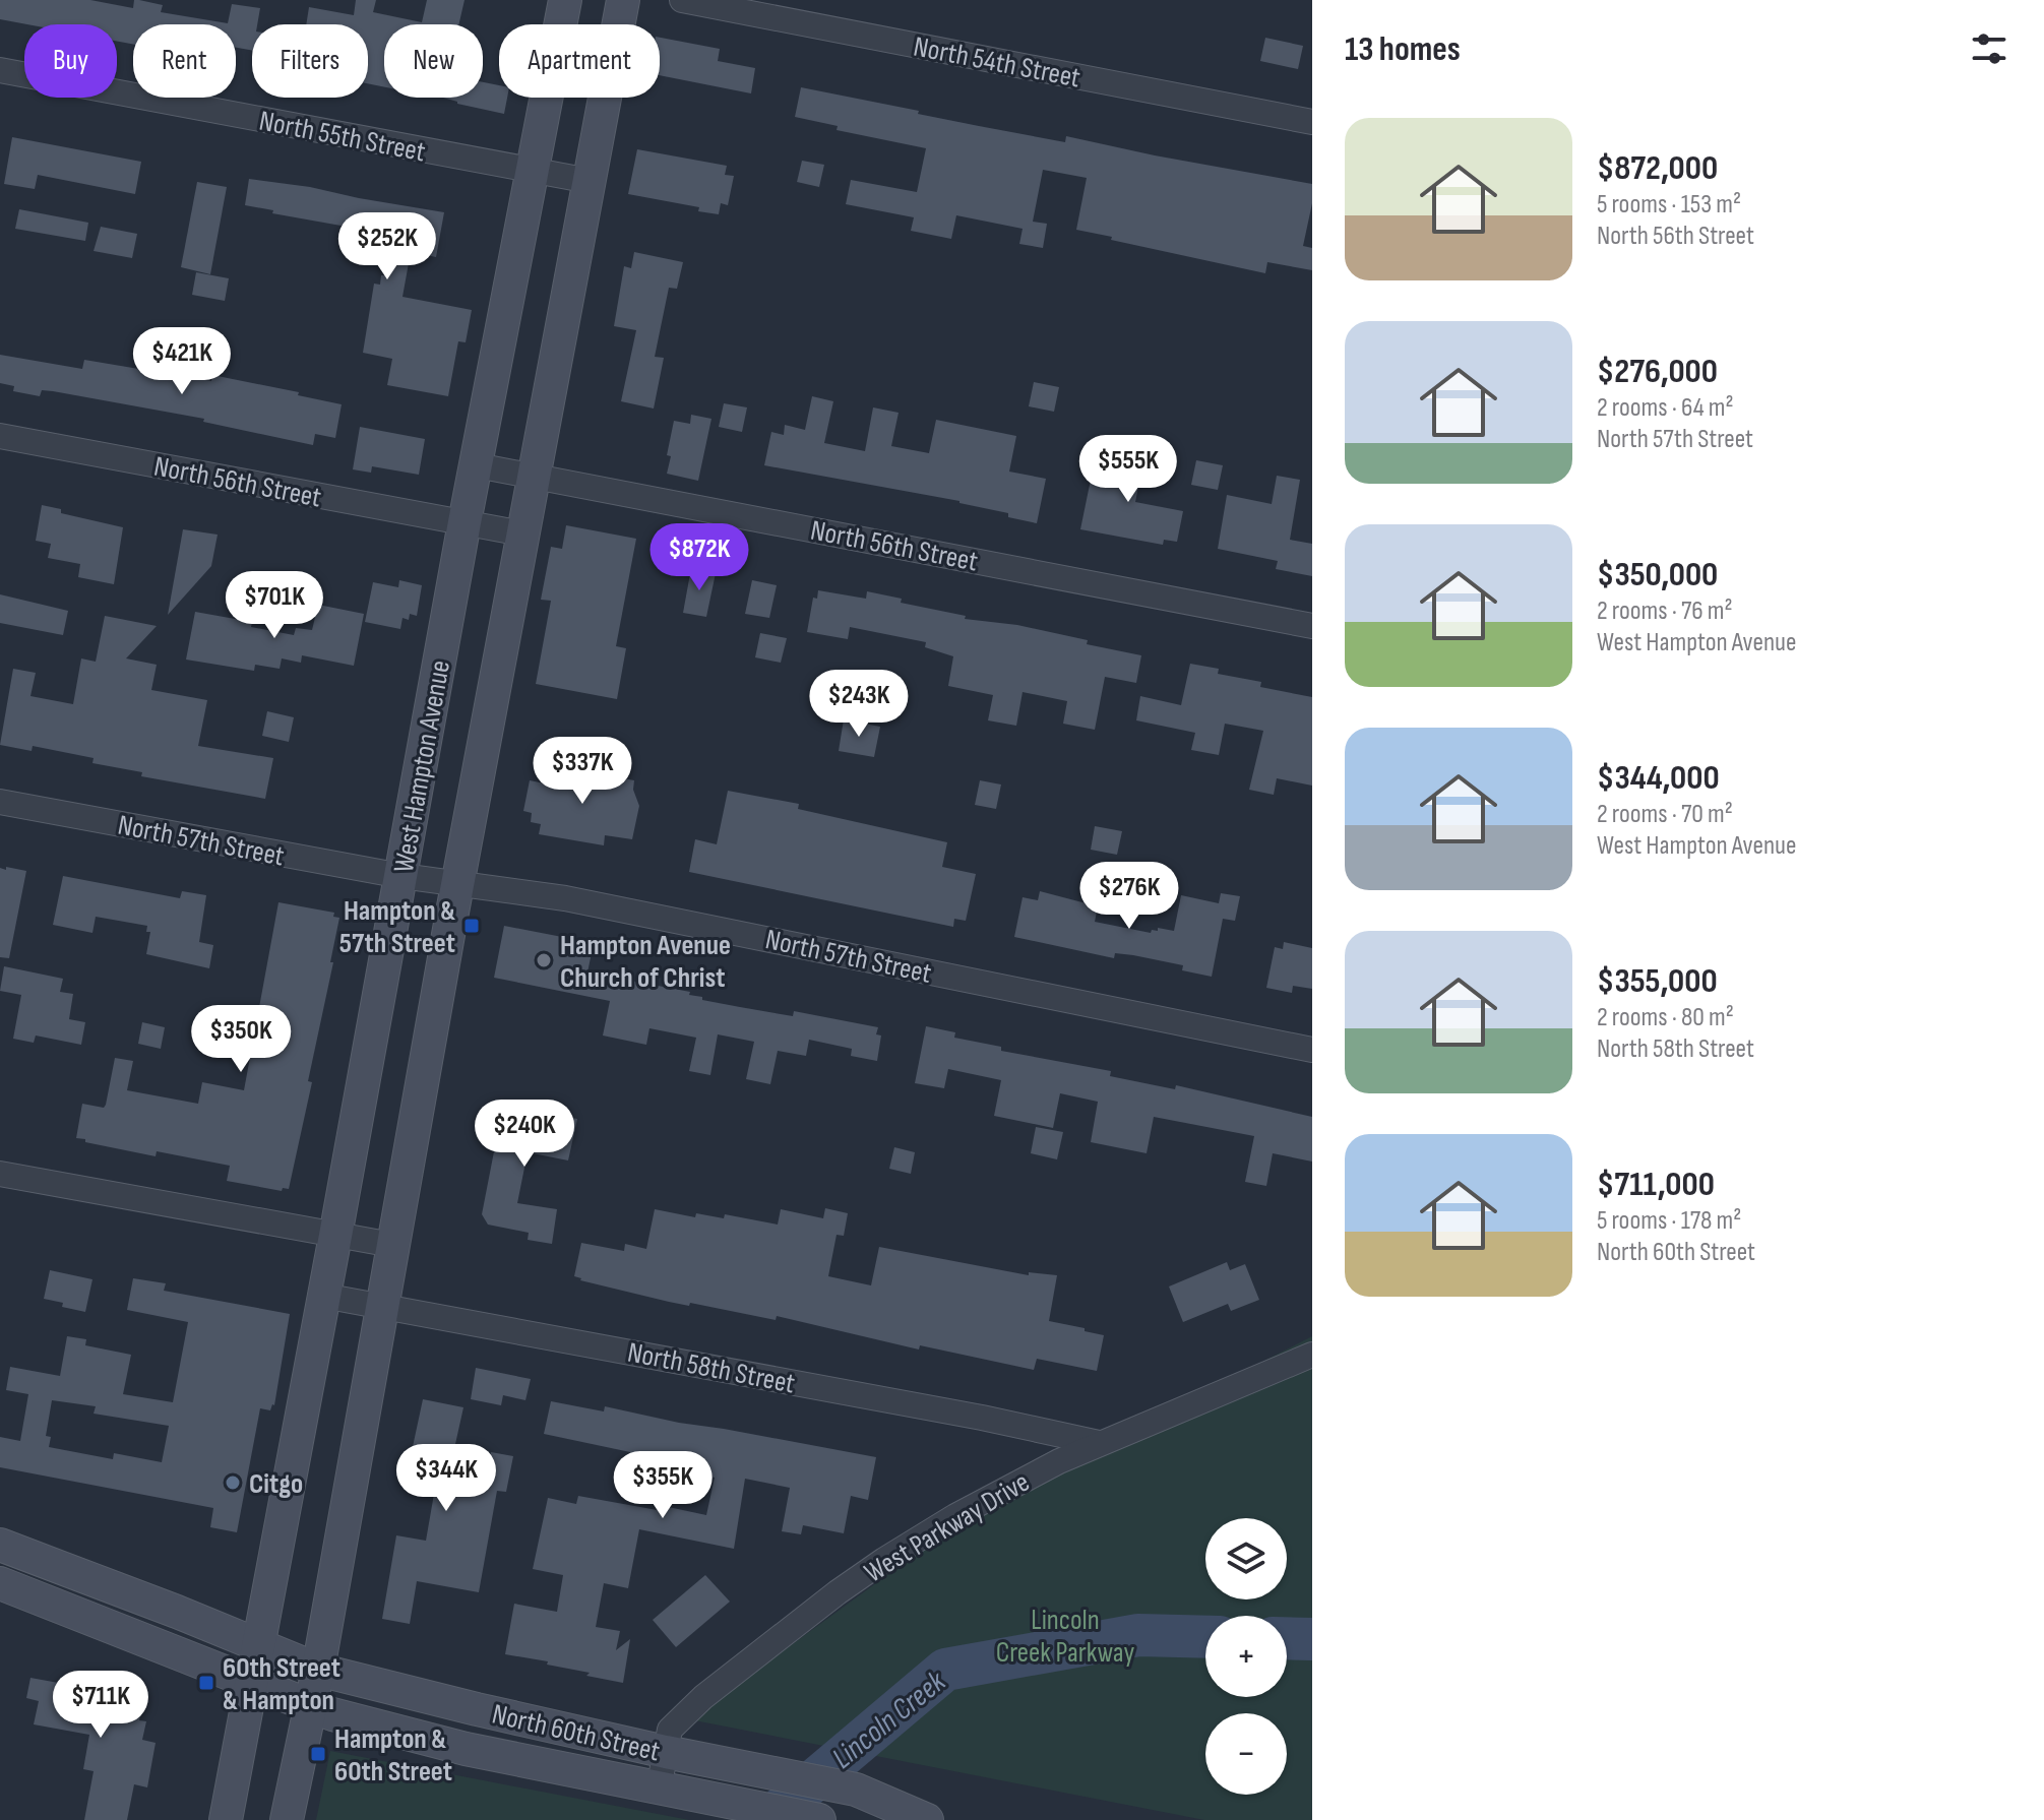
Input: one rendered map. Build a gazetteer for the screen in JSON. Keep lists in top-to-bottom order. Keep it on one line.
{"streets":{"main road":["West Hampton Avenue","North 60th Street"],"street":["North 54th Street","North 55th Street","North 56th Street","North 57th Street","North 58th Street","West Parkway Drive"]},"crossings":[["North 55th Street","West Hampton Avenue"],["North 56th Street","West Hampton Avenue"],["West Hampton Avenue","North 57th Street"],["West Hampton Avenue","North 58th Street"],["West Hampton Avenue","North 60th Street"],["North 58th Street","West Parkway Drive"],["West Parkway Drive","North 60th Street"]],"water":["Lincoln Creek"],"parks":["Lincoln Creek Parkway"],"places":{"transit":["Hampton & 57th Street","60th Street & Hampton","Hampton & 60th Street"],"other":["Hampton Avenue Church of Christ","Citgo"]},"page":{"heading":"13 homes","chip":["Buy","Rent","Filters","New","Apartment"],"list":[{"name":"$872,000","note":"5 rooms · 153 m² · North 56th Street"},{"name":"$276,000","note":"2 rooms · 64 m² · North 57th Street"},{"name":"$350,000","note":"2 rooms · 76 m² · West Hampton Avenue"},{"name":"$344,000","note":"2 rooms · 70 m² · West Hampton Avenue"},{"name":"$355,000","note":"2 rooms · 80 m² · North 58th Street"},{"name":"$711,000","note":"5 rooms · 178 m² · North 60th Street"}],"price":["$252K","$421K","$555K","$872K","$701K","$243K","$337K","$276K","$350K","$240K","$344K","$355K","$711K"],"map_buttons":["+","−"]}}
